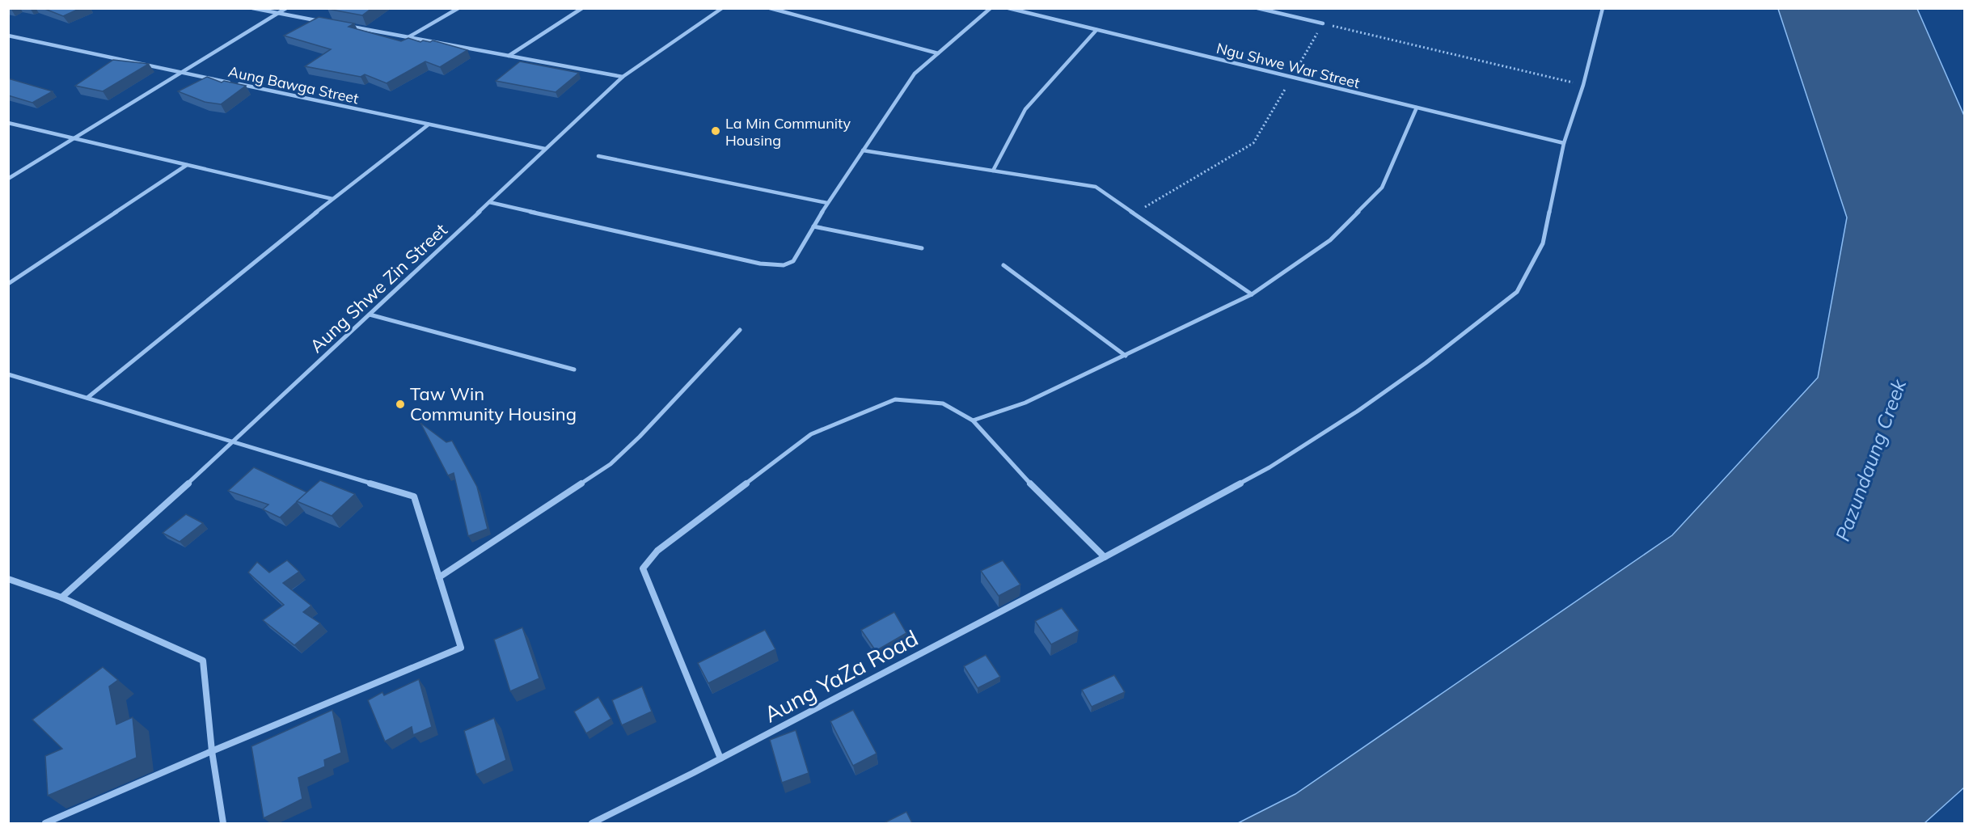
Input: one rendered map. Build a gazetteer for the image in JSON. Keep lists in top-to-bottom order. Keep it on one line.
{"streets":{"street":["Ngu Shwe War Street","Aung Bawga Street","Aung Shwe Zin Street","Aung YaZa Road"]},"crossings":[["Ngu Shwe War Street","Aung YaZa Road"],["Aung Bawga Street","Aung Shwe Zin Street"]],"water":["Pazundaung Creek"],"places":["La Min Community Housing","Taw Win Community Housing"]}
